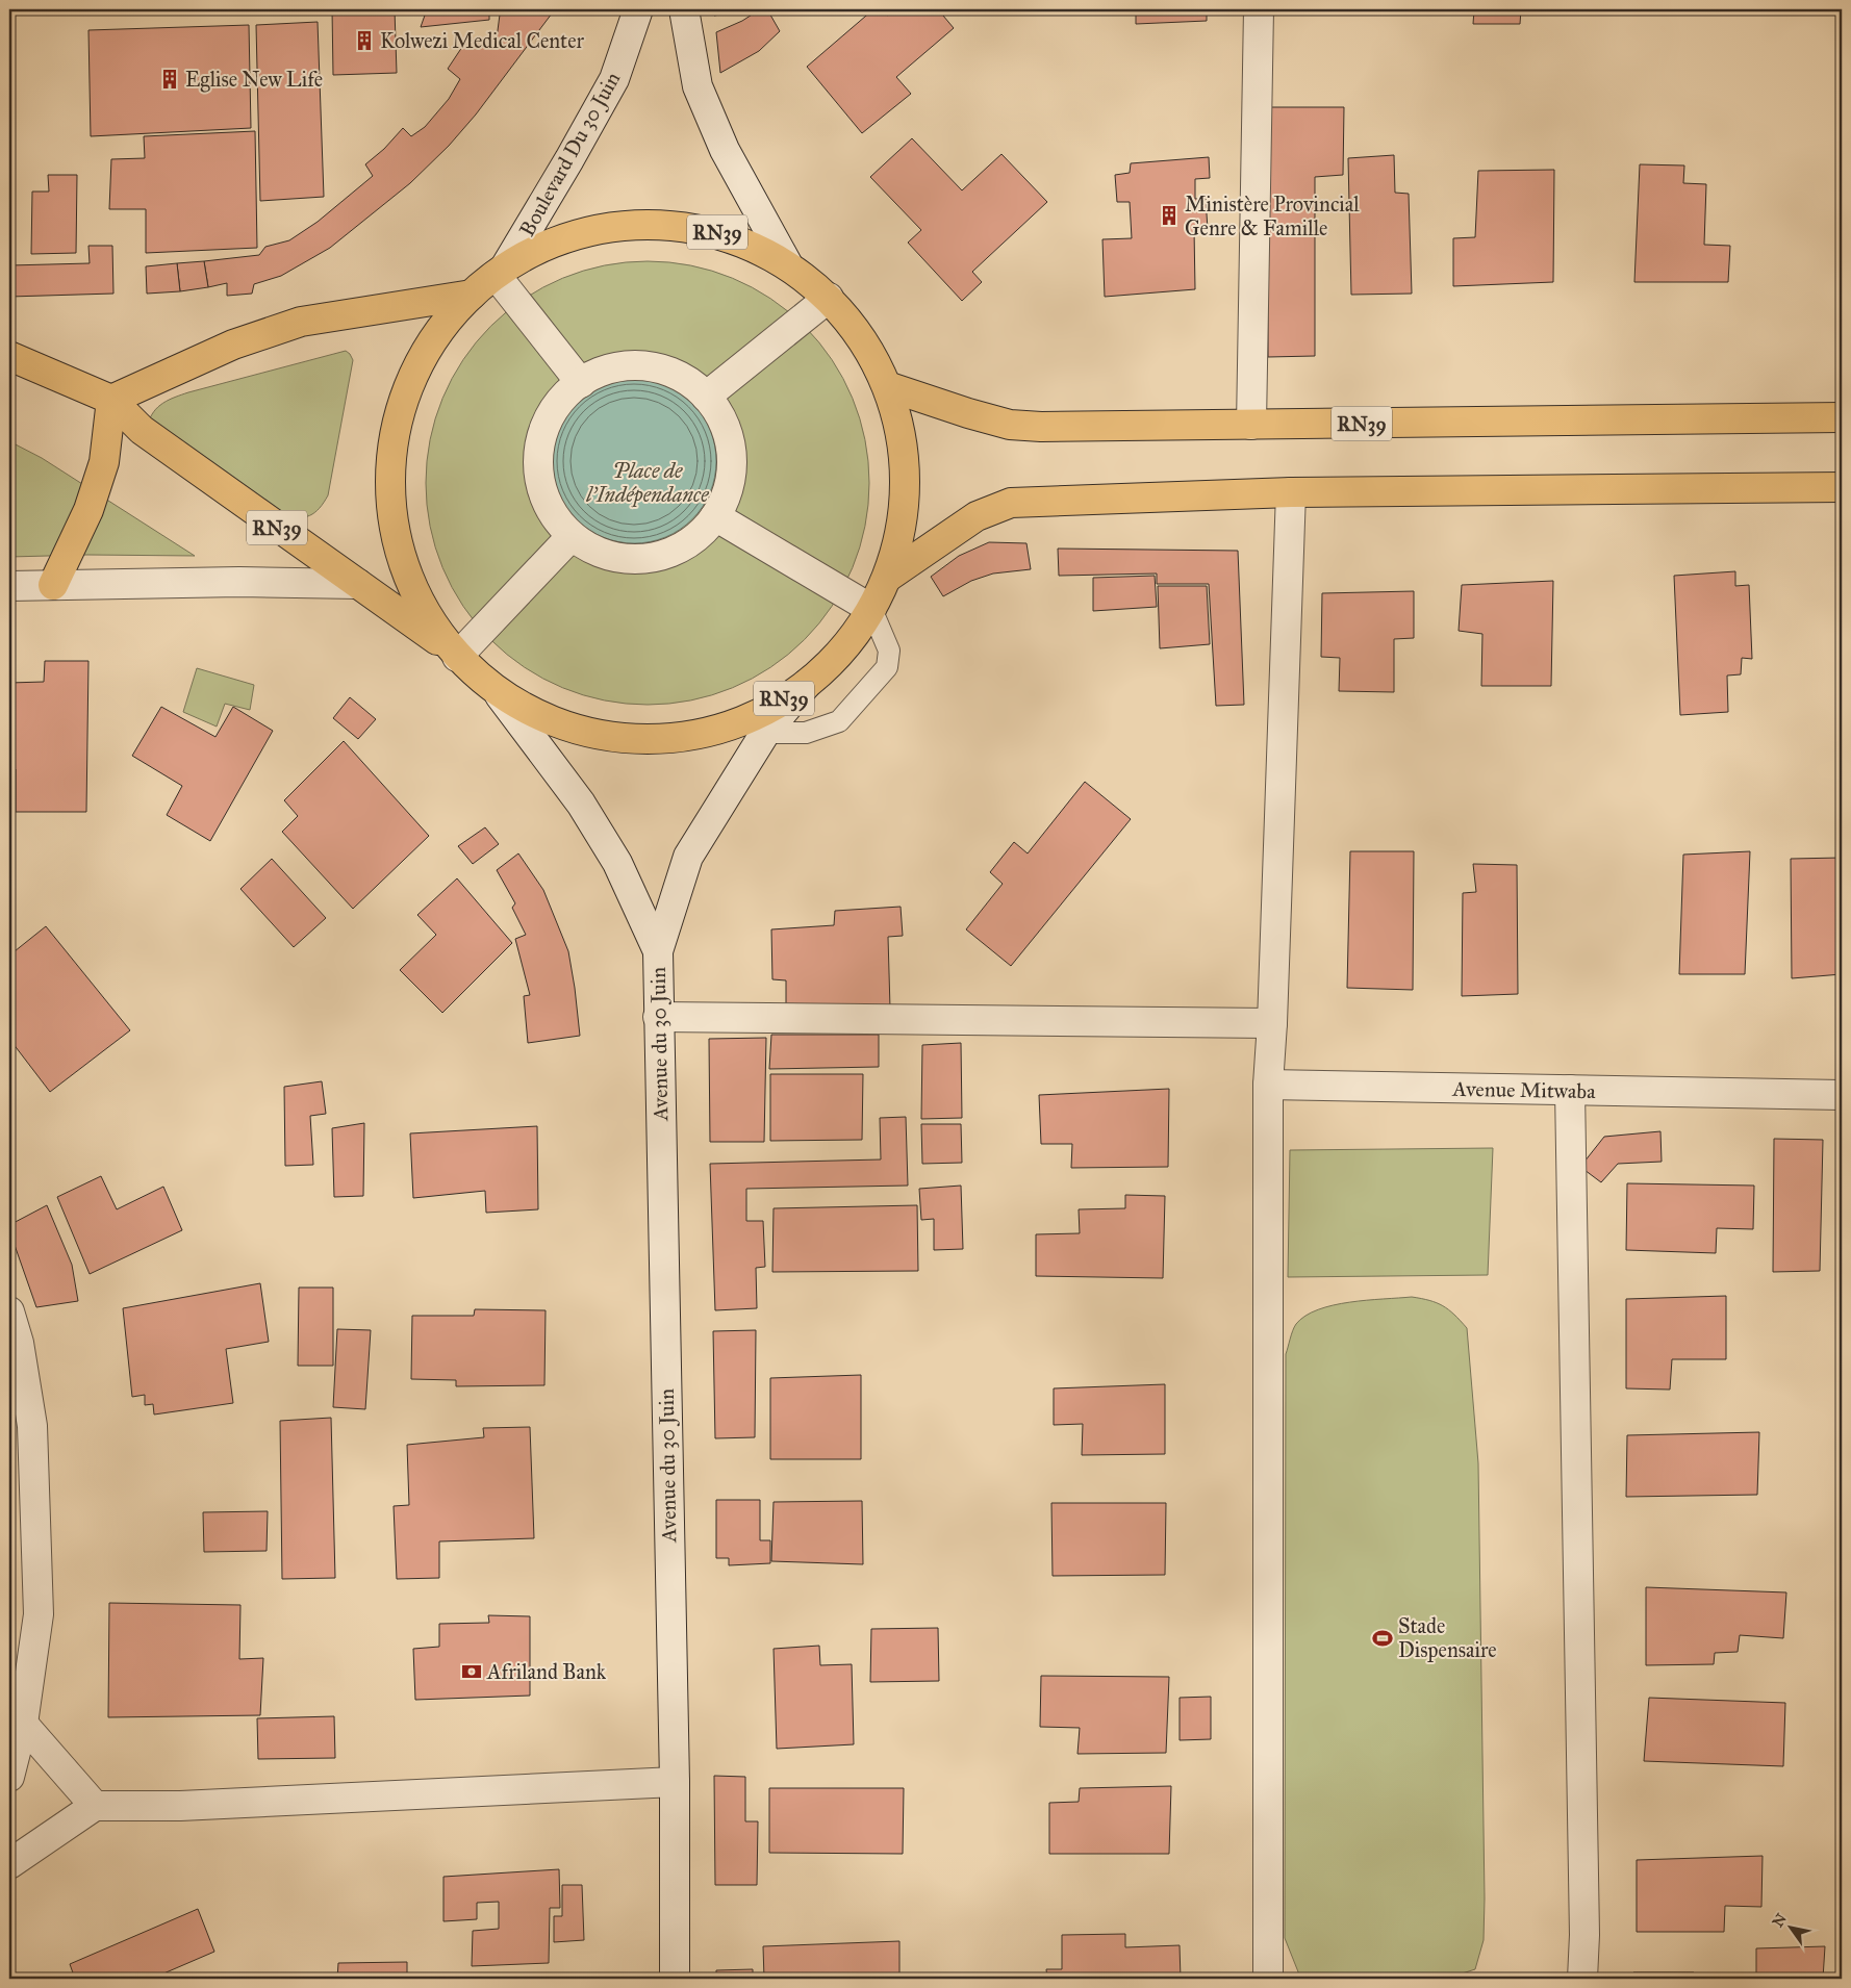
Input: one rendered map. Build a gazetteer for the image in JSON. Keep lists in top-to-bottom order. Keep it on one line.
{"streets":{"highway":["RN39"],"street":["Boulevard Du 30 Juin","Avenue du 30 Juin","Avenue Mitwaba"]},"crossings":[["Boulevard Du 30 Juin","RN39"]],"parks":["Place de l'Indépendance"],"places":{"building":["Kolwezi Medical Center","Eglise New Life","Ministère Provincial Genre & Famille"],"sports":["Stade Dispensaire"],"bank":["Afriland Bank"]},"north":"top left"}
